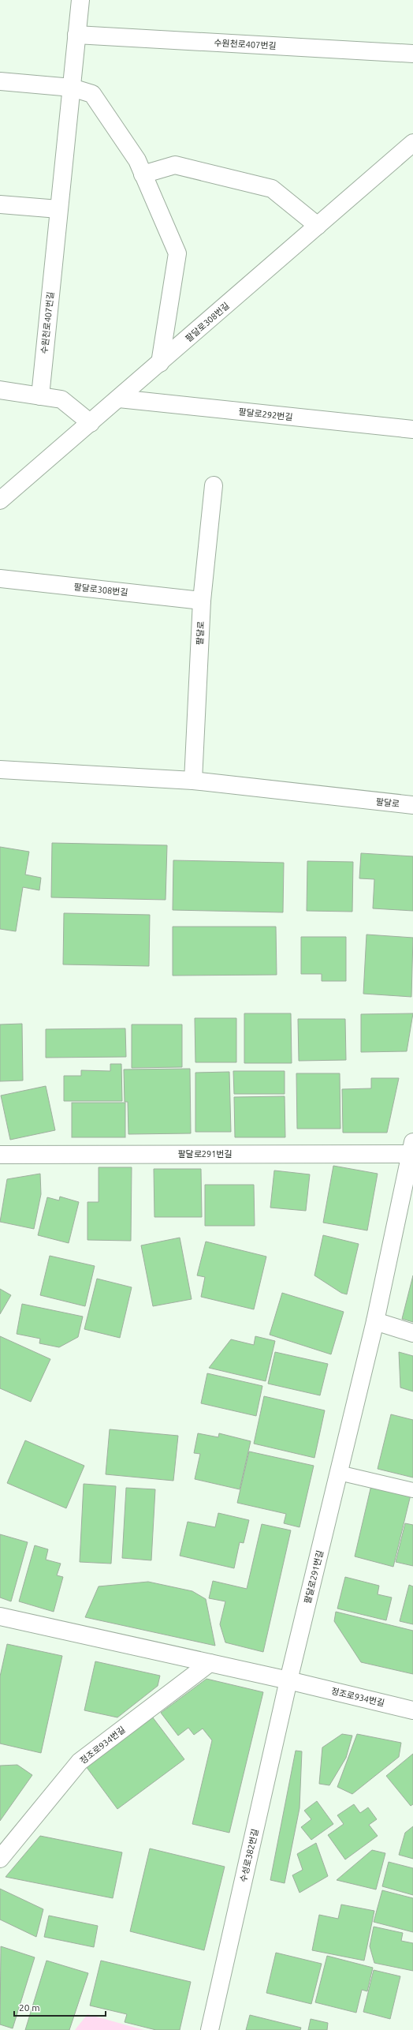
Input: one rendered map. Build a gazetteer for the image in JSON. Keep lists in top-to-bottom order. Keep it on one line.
{"streets":{"street":["수원천로407번길","팔달로308번길","팔달로292번길","팔달로","팔달로291번길","정조로934번길","수성로382번길"]},"crossings":[["팔달로308번길","팔달로292번길"],["팔달로308번길","팔달로"],["팔달로291번길","정조로934번길"],["팔달로291번길","수성로382번길"],["정조로934번길","수성로382번길"]],"scale_bar":"20 m"}
